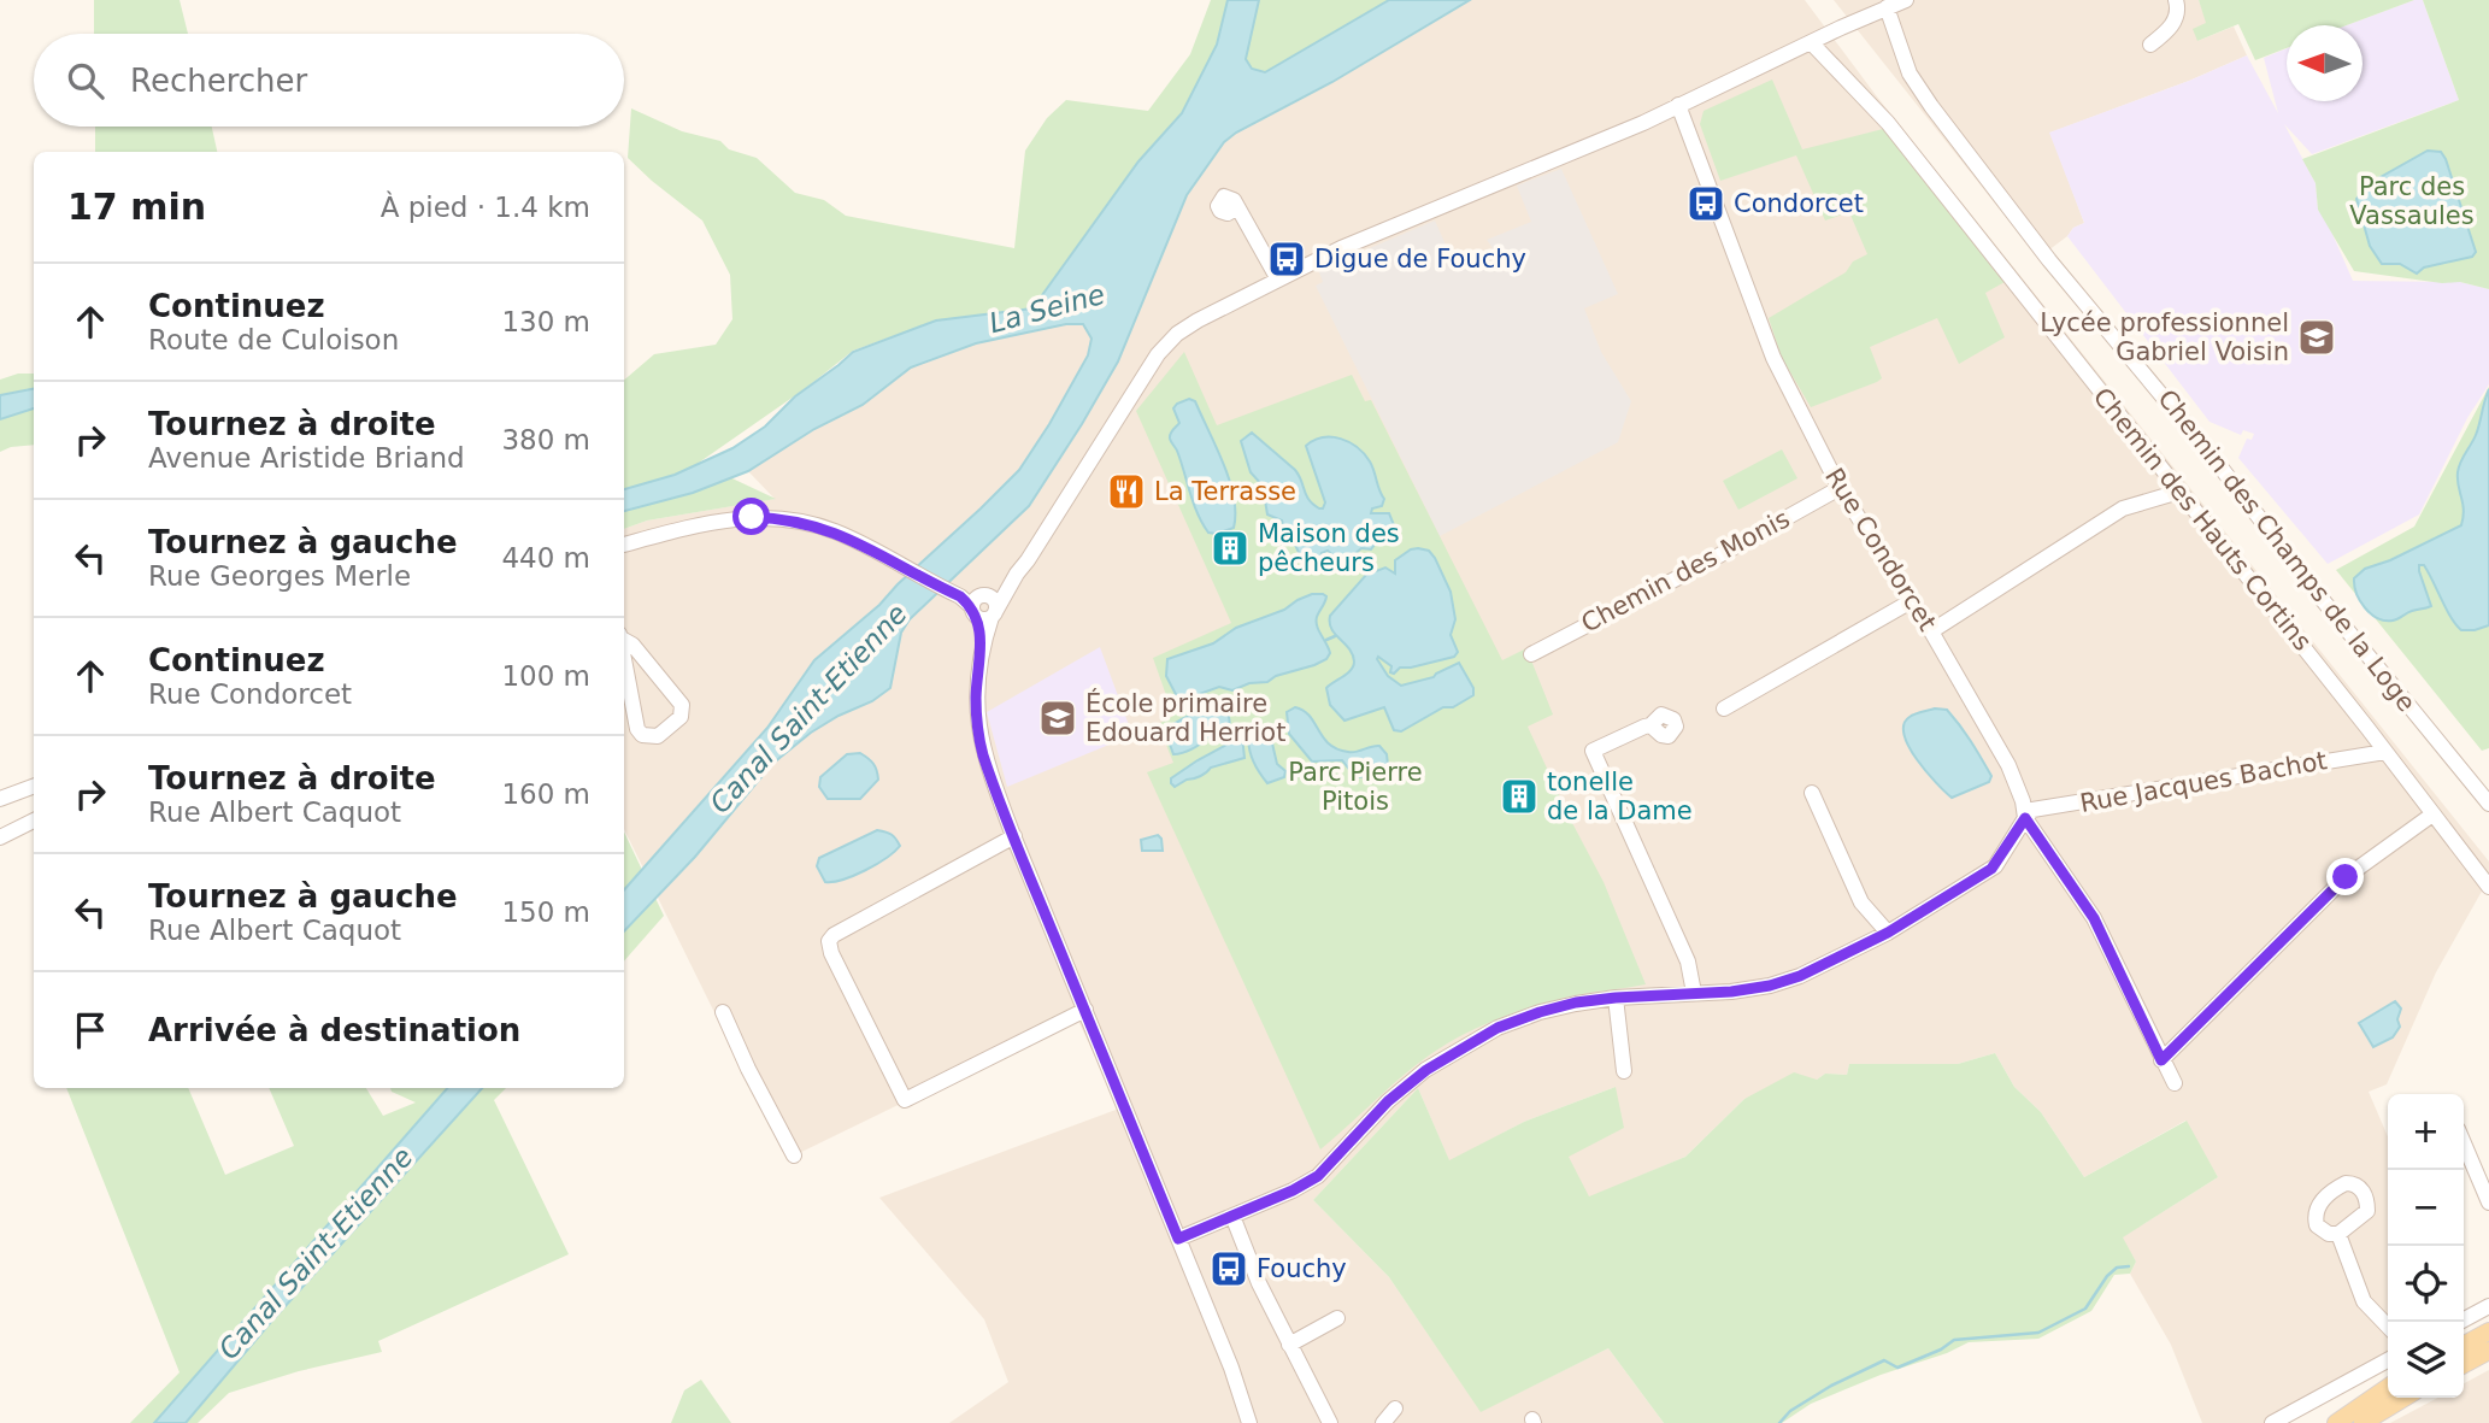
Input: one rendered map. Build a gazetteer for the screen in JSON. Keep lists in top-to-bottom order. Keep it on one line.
{"streets":{"street":["Chemin des Hauts Cortins","Rue Condorcet","Chemin des Champs de la Loge","Chemin des Monis","Rue Jacques Bachot"]},"crossings":[["Chemin des Hauts Cortins","Rue Jacques Bachot"],["Rue Condorcet","Chemin des Monis"],["Rue Condorcet","Rue Jacques Bachot"]],"water":["La Seine","Canal Saint-Etienne"],"parks":["Parc des Vassaules","Parc Pierre Pitois"],"places":{"bus stop":["Condorcet","Digue de Fouchy","Fouchy"],"school or university":["Lycée professionnel Gabriel Voisin","École primaire Edouard Herriot"],"restaurant":["La Terrasse"],"building":["Maison des pêcheurs","tonelle de la Dame"]},"north":"left","page":{"search":"Rechercher","heading":["17 min","À pied · 1.4 km"],"list":[["Continuez","Route de Culoison","130 m"],["Tournez à droite","Avenue Aristide Briand","380 m"],["Tournez à gauche","Rue Georges Merle","440 m"],["Continuez","Rue Condorcet","100 m"],["Tournez à droite","Rue Albert Caquot","160 m"],["Tournez à gauche","Rue Albert Caquot","150 m"],"Arrivée à destination"],"map_buttons":["+","−"]}}
